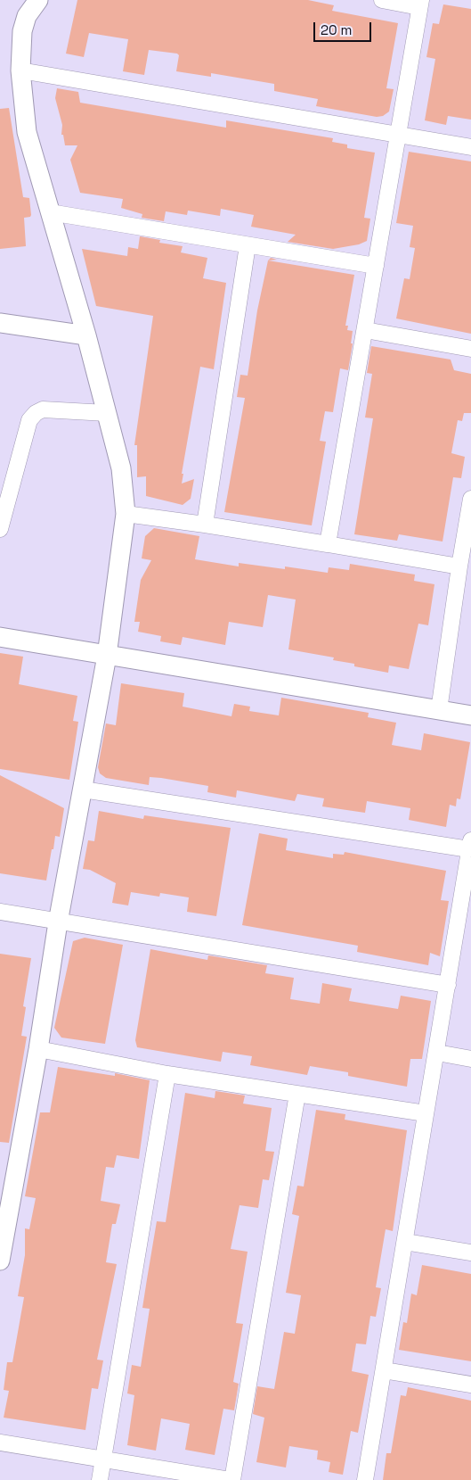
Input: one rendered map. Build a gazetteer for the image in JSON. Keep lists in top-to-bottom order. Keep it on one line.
{"scale_bar":"20 m"}
